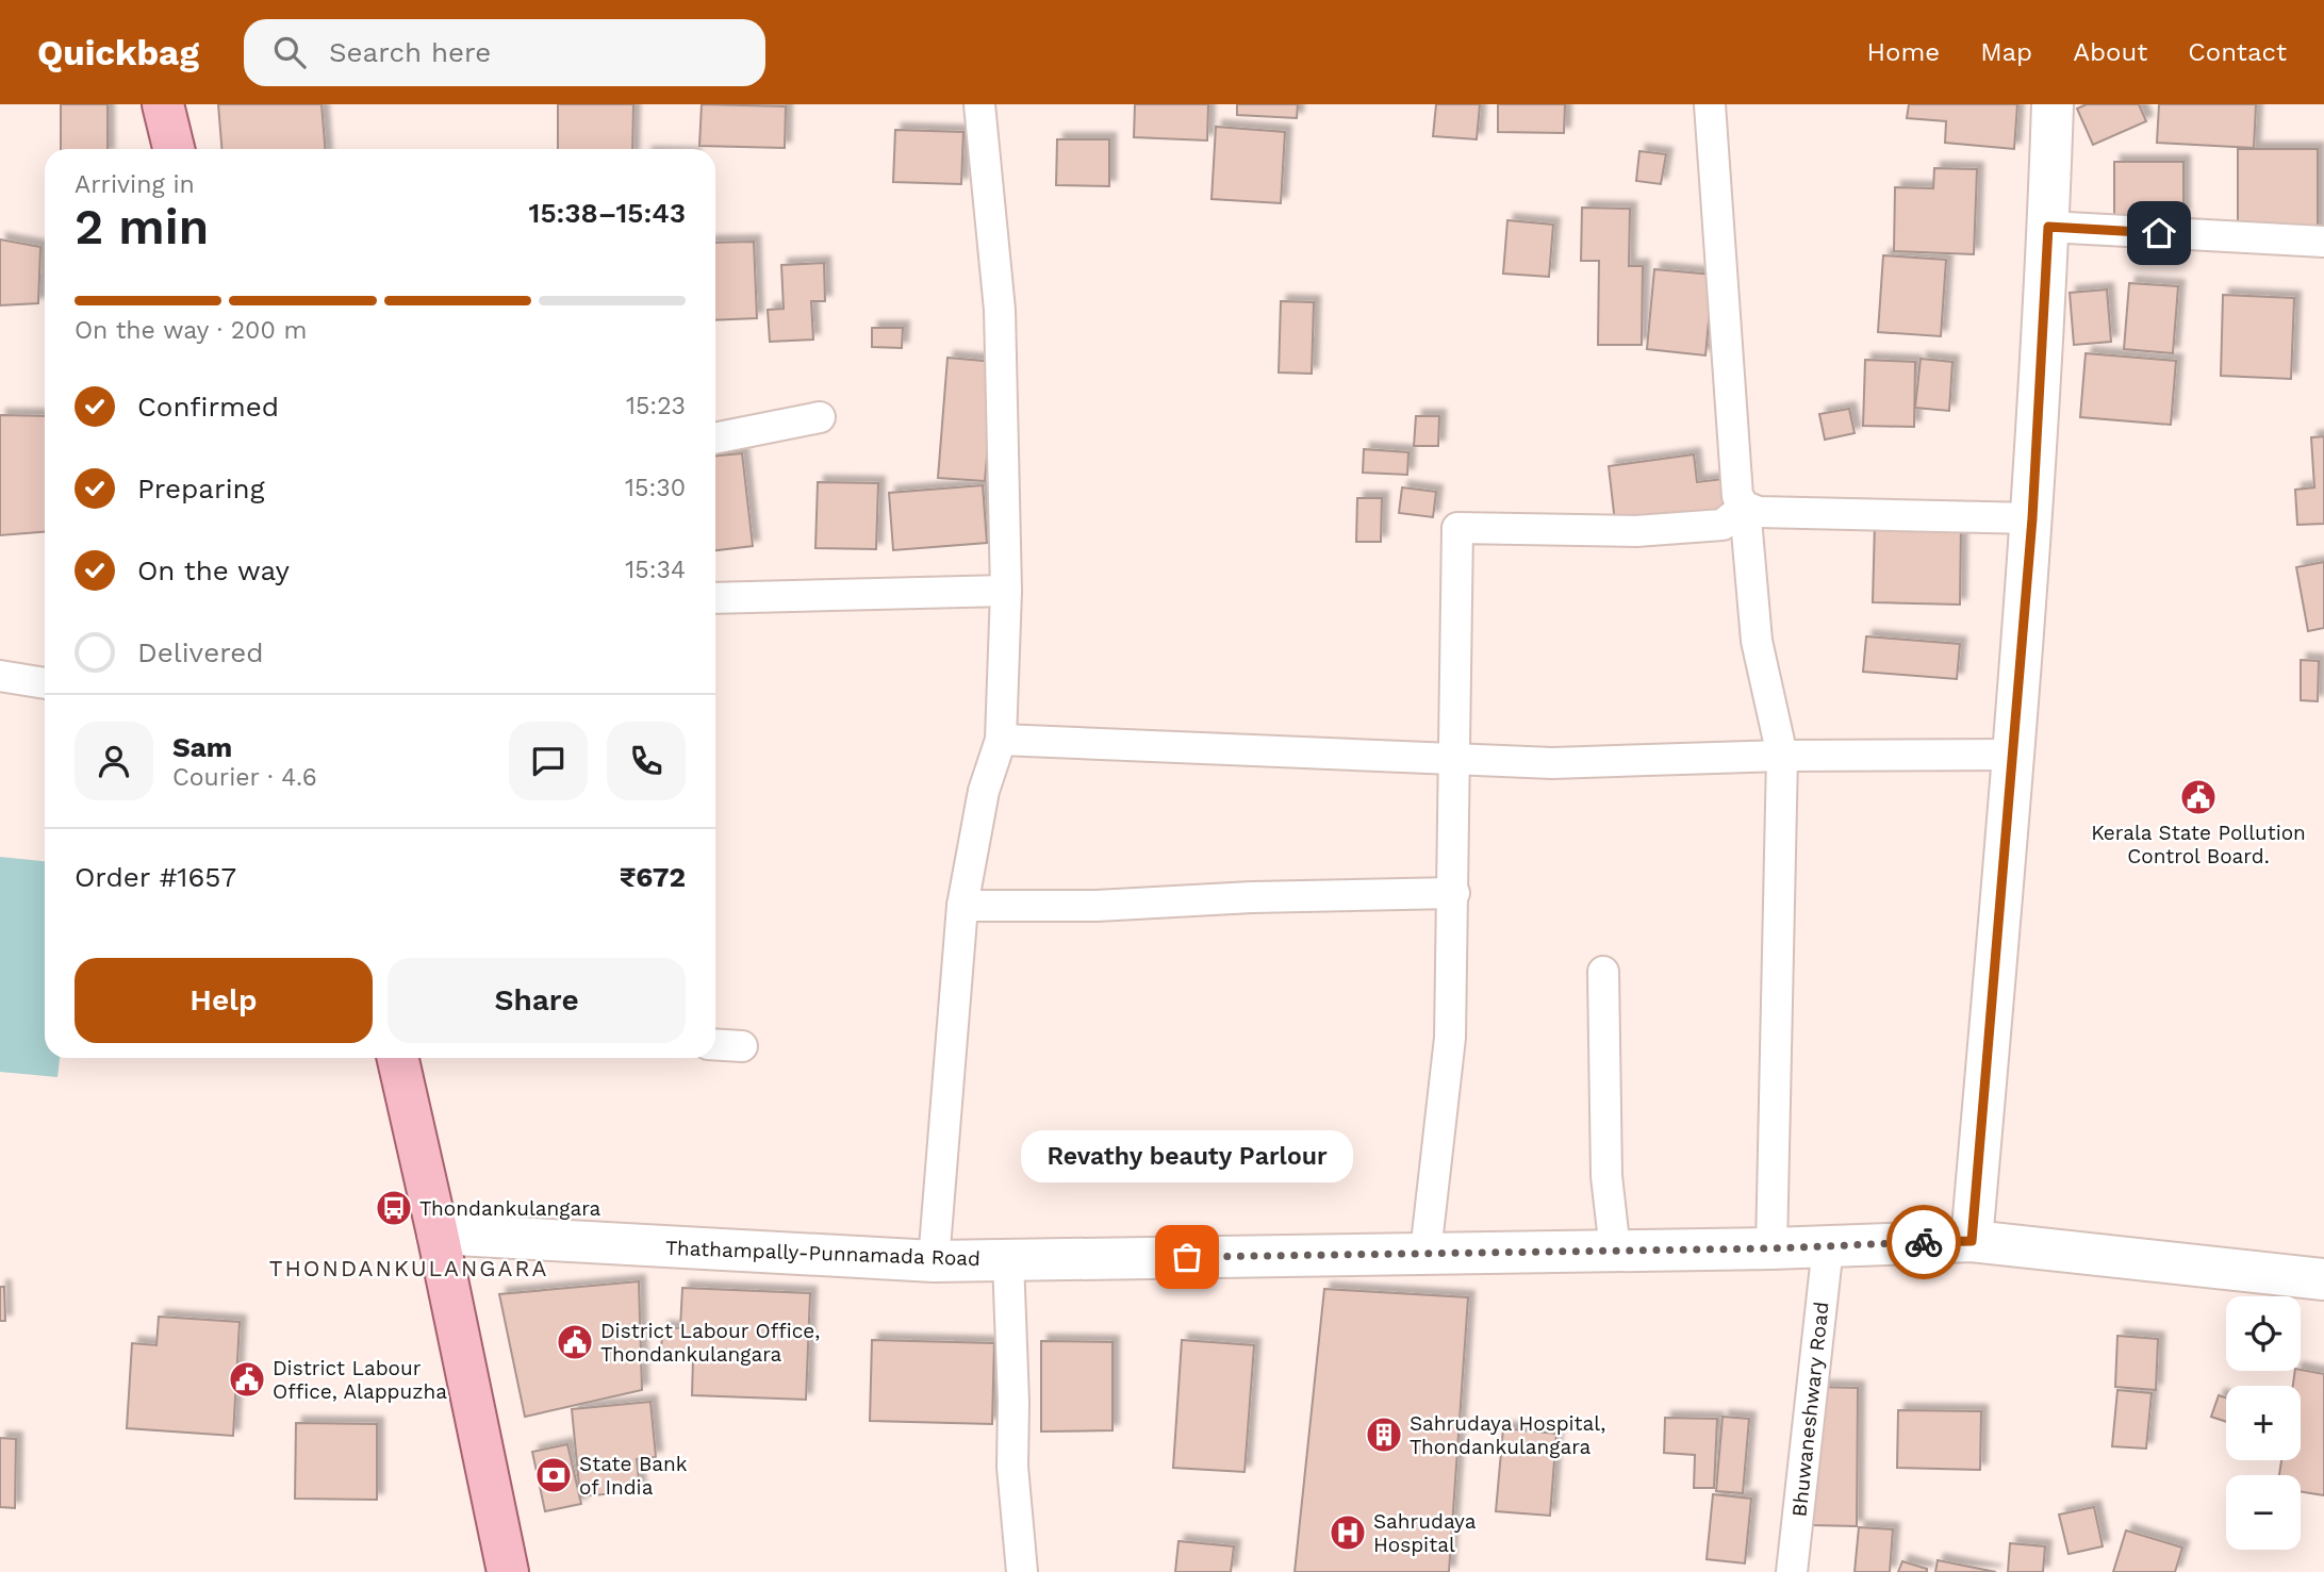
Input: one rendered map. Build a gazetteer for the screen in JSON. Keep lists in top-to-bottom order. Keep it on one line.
{"streets":{"main road":["Thathampally-Punnamada Road"],"street":["Bhuwaneshwary Road"]},"crossings":[["Thathampally-Punnamada Road","Bhuwaneshwary Road"]],"districts":["THONDANKULANGARA"],"places":{"public building":["Kerala State Pollution Control Board.","District Labour Office, Thondankulangara","District Labour Office, Alappuzha"],"bus stop":["Thondankulangara"],"other":["Revathy beauty Parlour"],"building":["Sahrudaya Hospital, Thondankulangara"],"bank":["State Bank of India"],"hospital":["Sahrudaya Hospital"]},"page":{"header":"Quickbag","search":"Search here","nav":["Home","Map","About","Contact"],"heading":["2 min","Arriving in","15:38–15:43"],"panel":["Sam","Courier · 4.6","Order #1657","₹672"],"bar":"On the way · 200 m","list":[["Confirmed","15:23"],["Preparing","15:30"],["On the way","15:34"],"Delivered"],"buttons":["Help","Share"],"bubble":"Revathy beauty Parlour","map_buttons":["+","−"]}}
